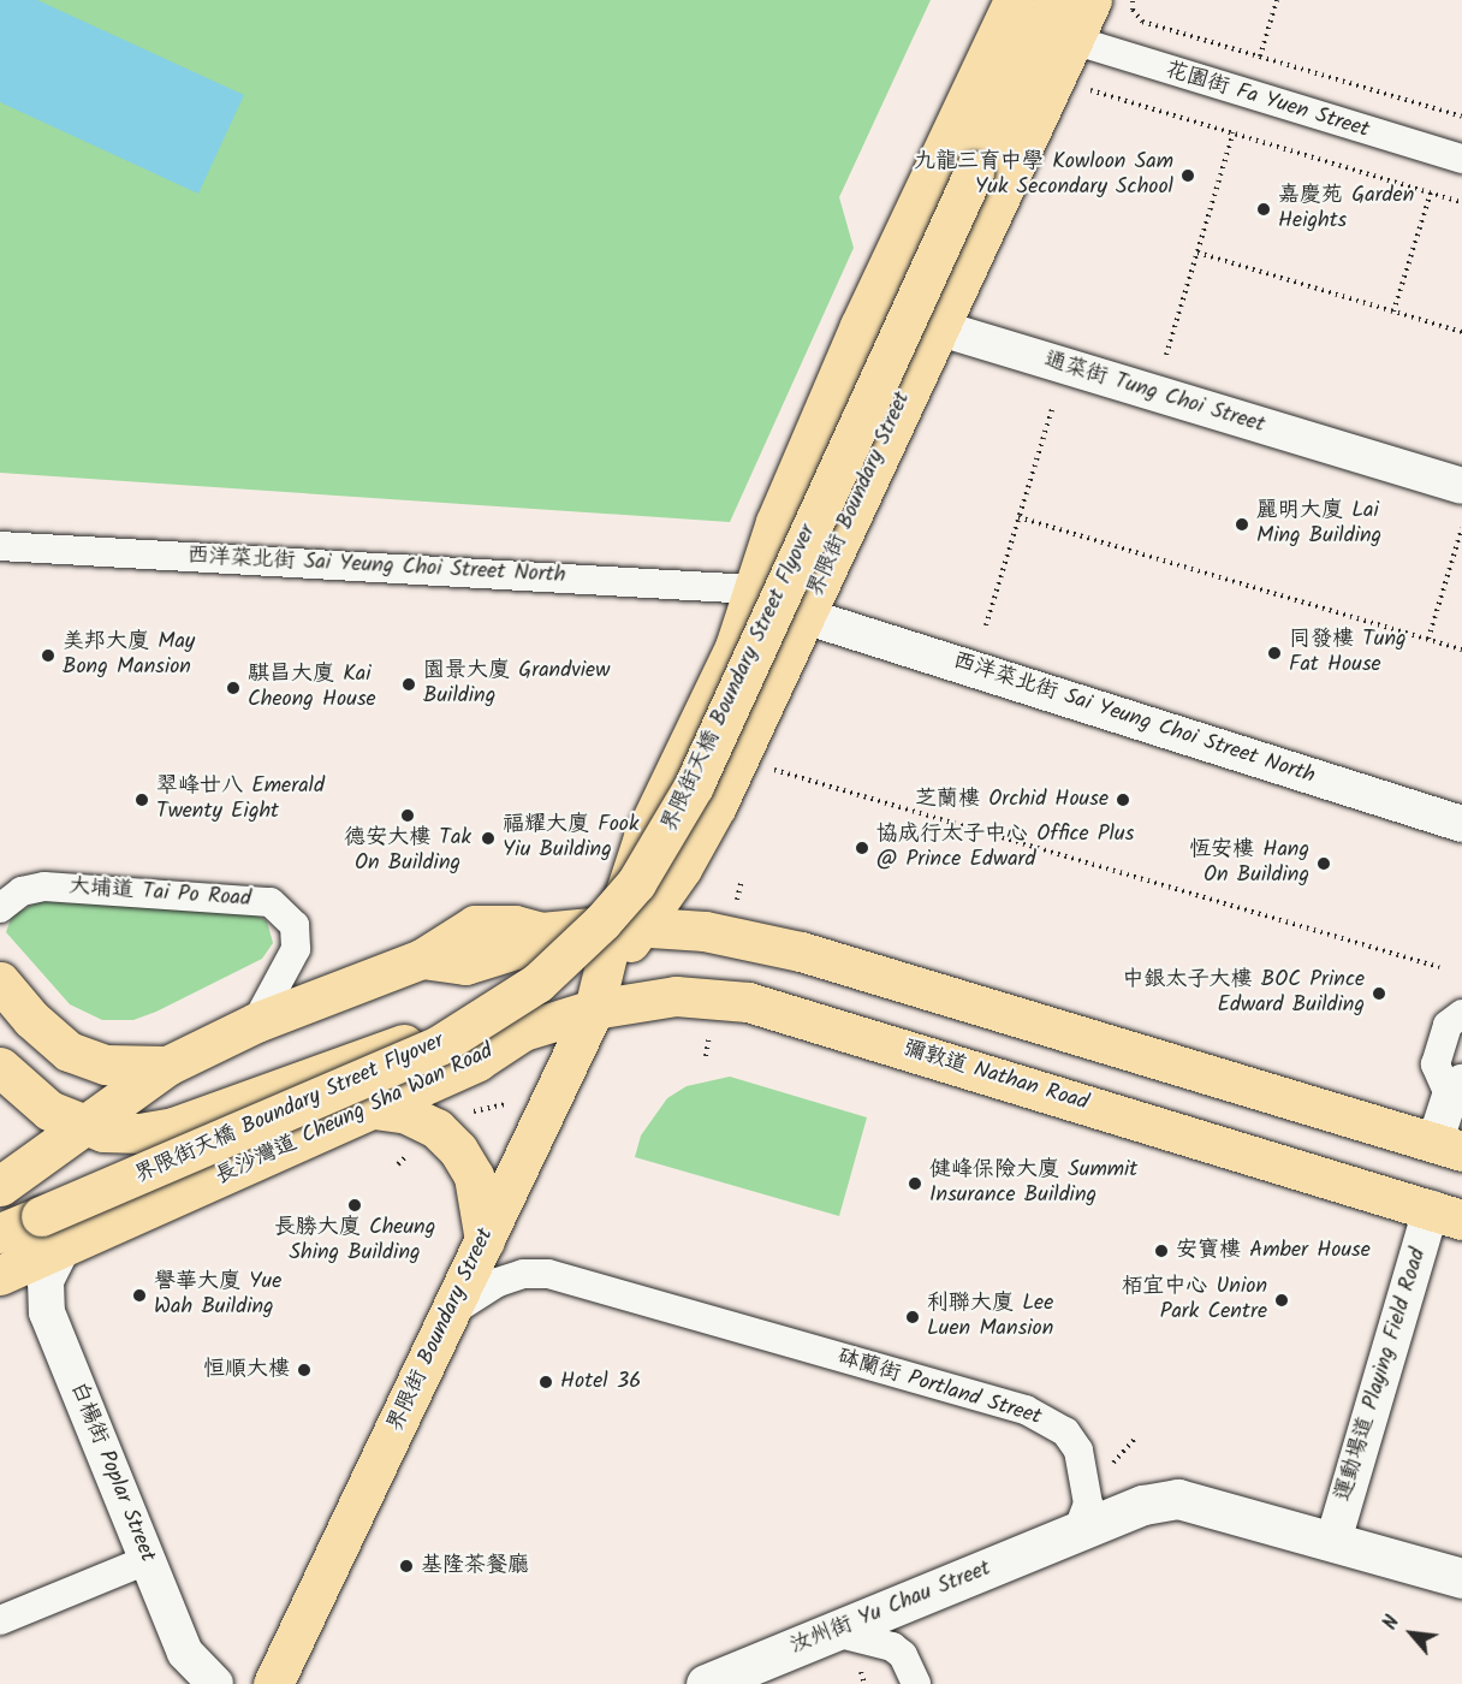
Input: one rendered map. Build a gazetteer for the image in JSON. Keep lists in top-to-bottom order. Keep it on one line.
{"streets":{"main road":["界限街 Boundary Street","界限街天橋 Boundary Street Flyover","彌敦道 Nathan Road","長沙灣道 Cheung Sha Wan Road","汝州街 Yu Chau Street"],"street":["花園街 Fa Yuen Street","通菜街 Tung Choi Street","西洋菜北街 Sai Yeung Choi Street North","大埔道 Tai Po Road","運動場道 Playing Field Road","砵蘭街 Portland Street","白楊街 Poplar Street"]},"crossings":[["花園街 Fa Yuen Street","界限街 Boundary Street"],["通菜街 Tung Choi Street","界限街 Boundary Street"],["界限街 Boundary Street","西洋菜北街 Sai Yeung Choi Street North"],["界限街 Boundary Street","彌敦道 Nathan Road"],["界限街 Boundary Street","砵蘭街 Portland Street"],["彌敦道 Nathan Road","長沙灣道 Cheung Sha Wan Road"],["彌敦道 Nathan Road","運動場道 Playing Field Road"],["長沙灣道 Cheung Sha Wan Road","白楊街 Poplar Street"],["砵蘭街 Portland Street","汝州街 Yu Chau Street"]],"places":["九龍三育中學 Kowloon Sam Yuk Secondary School","嘉慶苑 Garden Heights","麗明大廈 Lai Ming Building","同發樓 Tung Fat House","美邦大廈 May Bong Mansion","園景大廈 Grandview Building","騏昌大廈 Kai Cheong House","翠峰廿八 Emerald Twenty Eight","芝蘭樓 Orchid House","德安大樓 Tak On Building","福耀大廈 Fook Yiu Building","協成行太子中心 Office Plus @ Prince Edward","恆安樓 Hang On Building","中銀太子大樓 BOC Prince Edward Building","健峰保險大廈 Summit Insurance Building","長勝大廈 Cheung Shing Building","安寶樓 Amber House","譽華大廈 Yue Wah Building","栢宜中心 Union Park Centre","利聯大廈 Lee Luen Mansion","恒順大樓","Hotel 36","基隆茶餐廳"],"north":"top left"}
